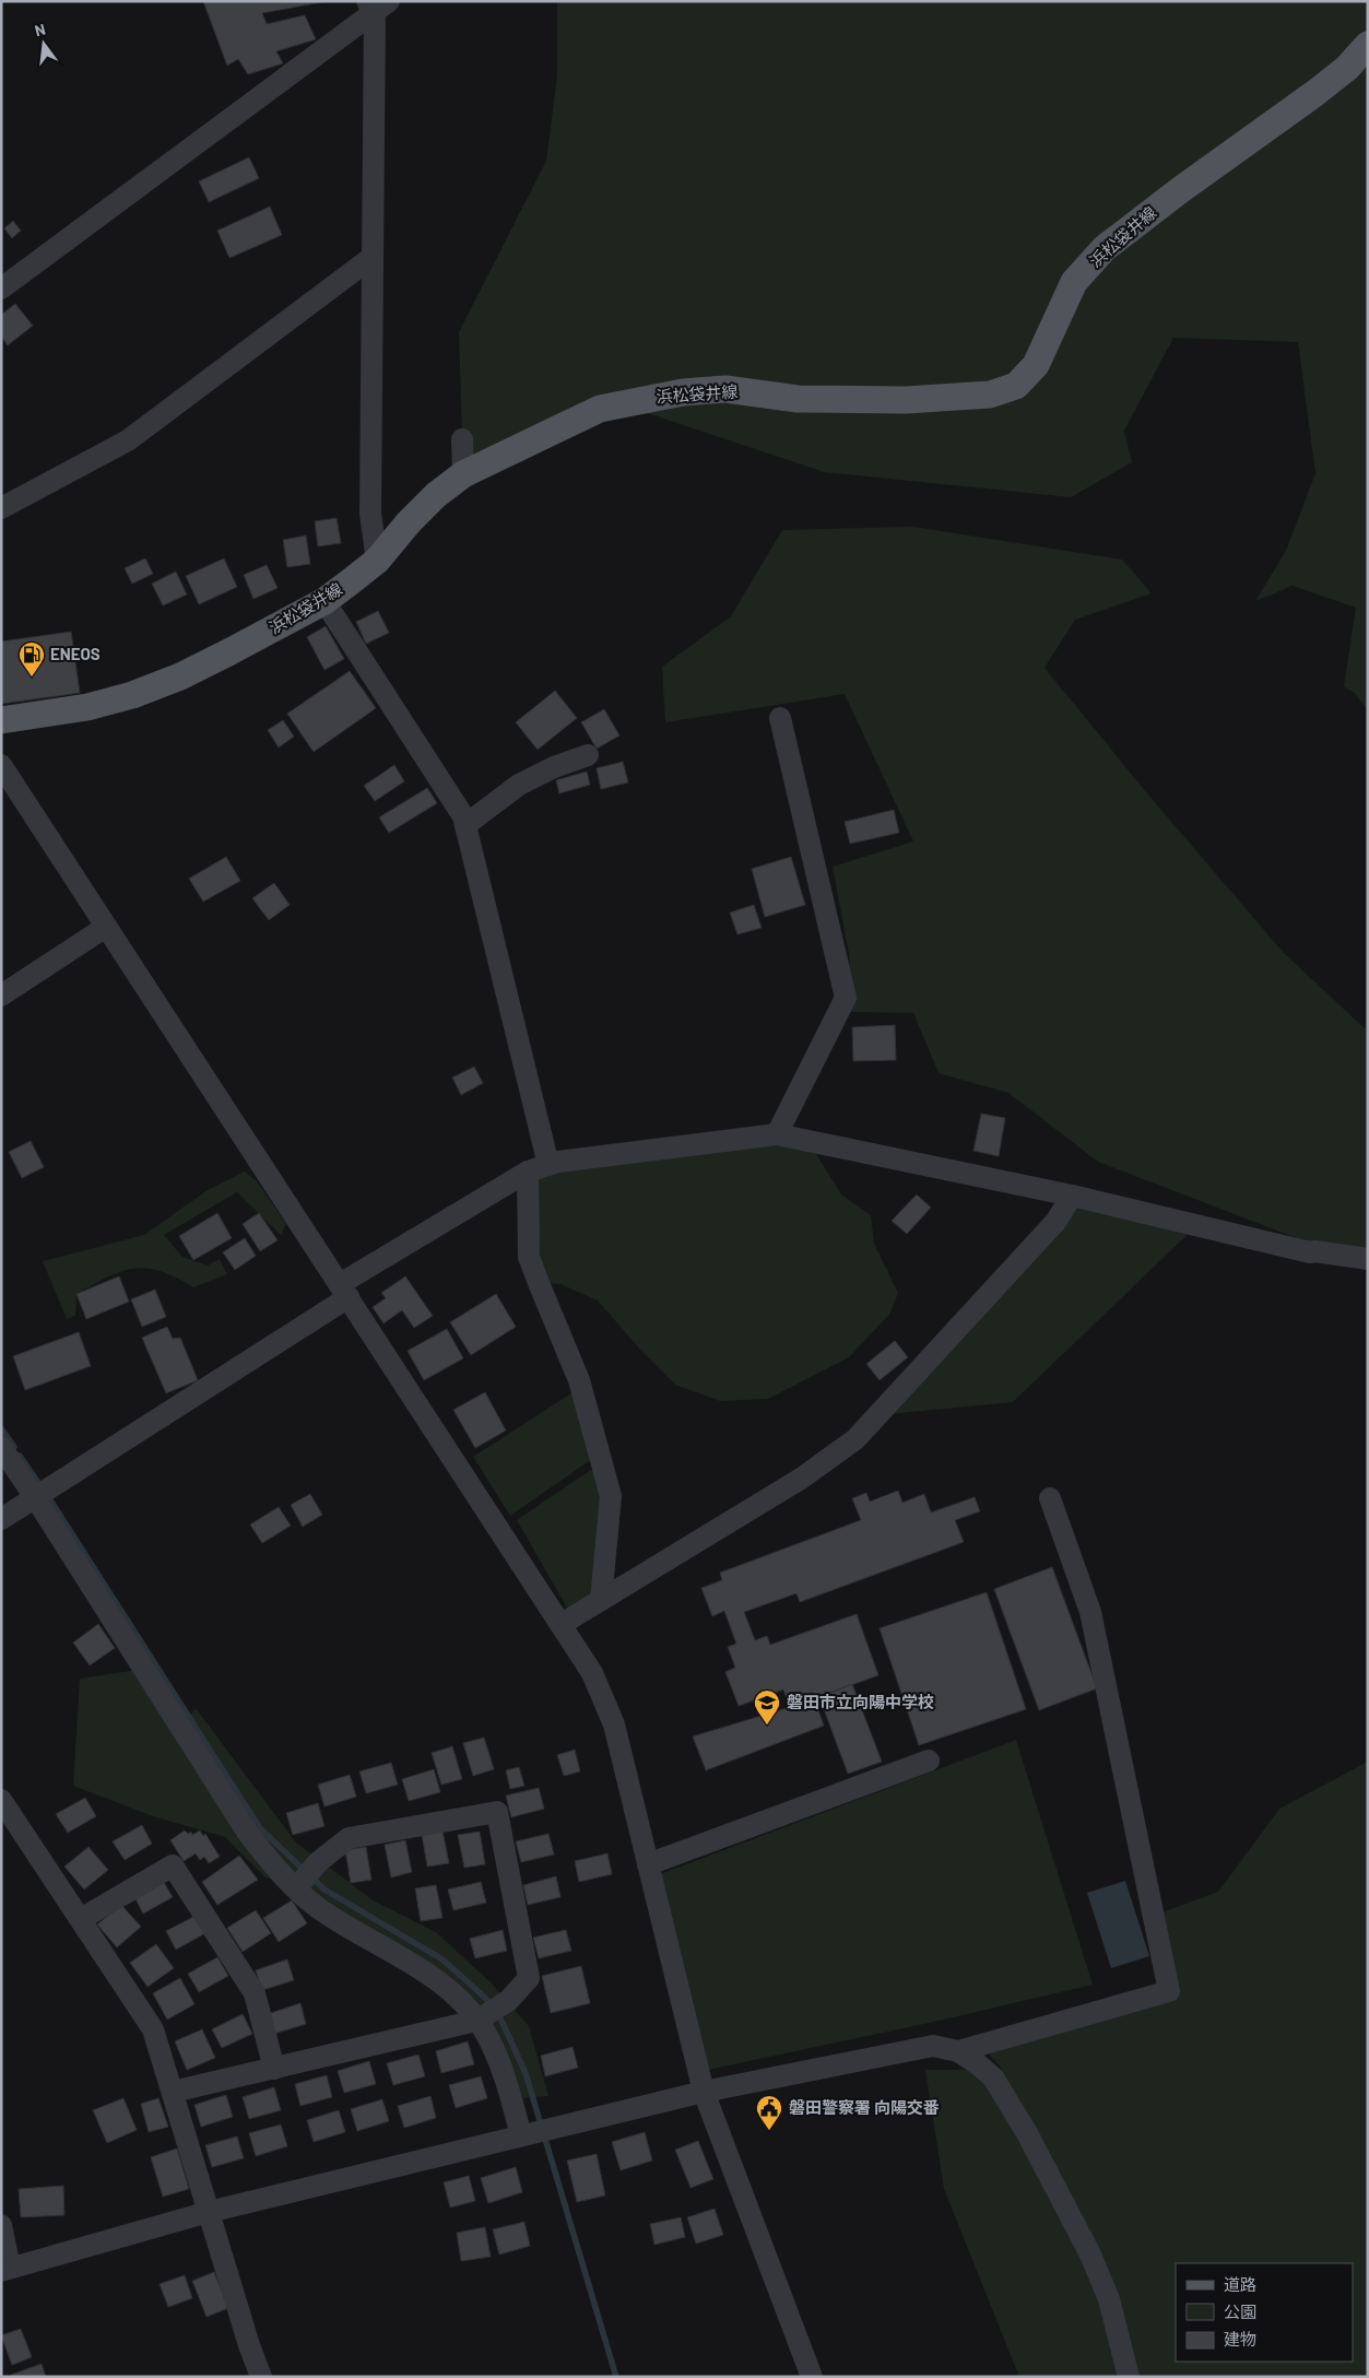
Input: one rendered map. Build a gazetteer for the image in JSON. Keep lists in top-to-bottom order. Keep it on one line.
{"streets":{"main road":["浜松袋井線"]},"places":{"fuel station":["ENEOS"],"school or university":["磐田市立向陽中学校"],"public building":["磐田警察署 向陽交番"]},"legend":["道路","公園","建物"],"north":"top"}
